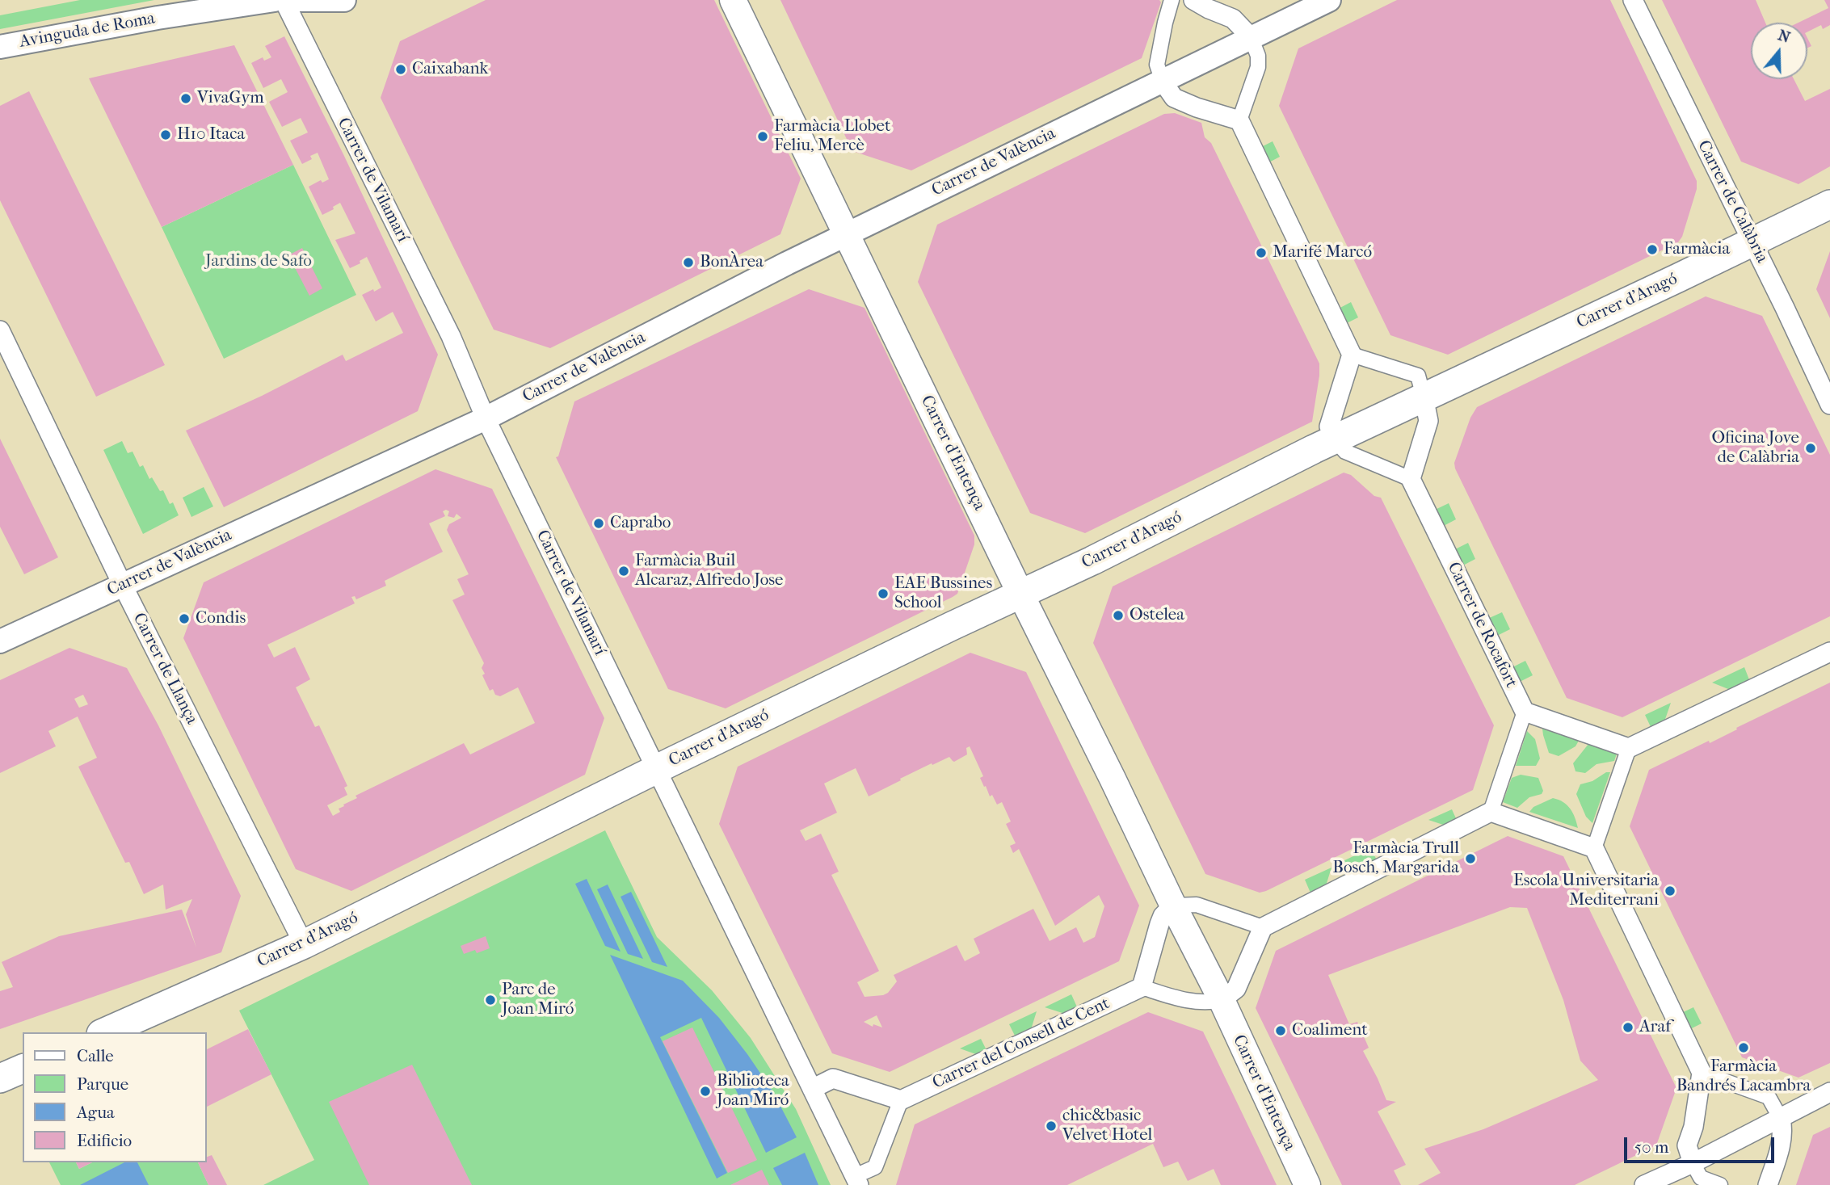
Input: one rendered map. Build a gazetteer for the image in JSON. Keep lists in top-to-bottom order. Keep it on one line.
{"streets":{"main road":["Carrer d'Aragó","Carrer d'Entença"],"street":["Avinguda de Roma","Carrer de València","Carrer de Vilamarí","Carrer de Calàbria","Carrer de Rocafort","Carrer de Llança","Carrer del Consell de Cent"]},"crossings":[["Carrer de València","Carrer de Vilamarí"],["Carrer de València","Carrer d'Entença"],["Carrer de València","Carrer de Llança"],["Carrer de Vilamarí","Carrer d'Aragó"],["Carrer de Calàbria","Carrer d'Aragó"],["Carrer d'Aragó","Carrer d'Entença"],["Carrer d'Aragó","Carrer de Llança"]],"parks":["Jardins de Safo"],"places":["Caixabank","VivaGym","H10 Itaca","Farmàcia Llobet Feliu, Mercè","Farmàcia","Marifé Marcó","BonÀrea","Oficina Jove de Calàbria","Caprabo","Farmàcia Buil Alcaraz, Alfredo Jose","EAE Bussines School","Ostelea","Condis","Farmàcia Trull Bosch, Margarida","Escola Universitaria Mediterrani","Parc de Joan Miró","Araf","Coaliment","Farmàcia Bandrés Lacambra","Biblioteca Joan Miró","chic&basic Velvet Hotel"],"legend":["Calle","Parque","Agua","Edificio"],"scale_bar":"50 m","north":"top"}
